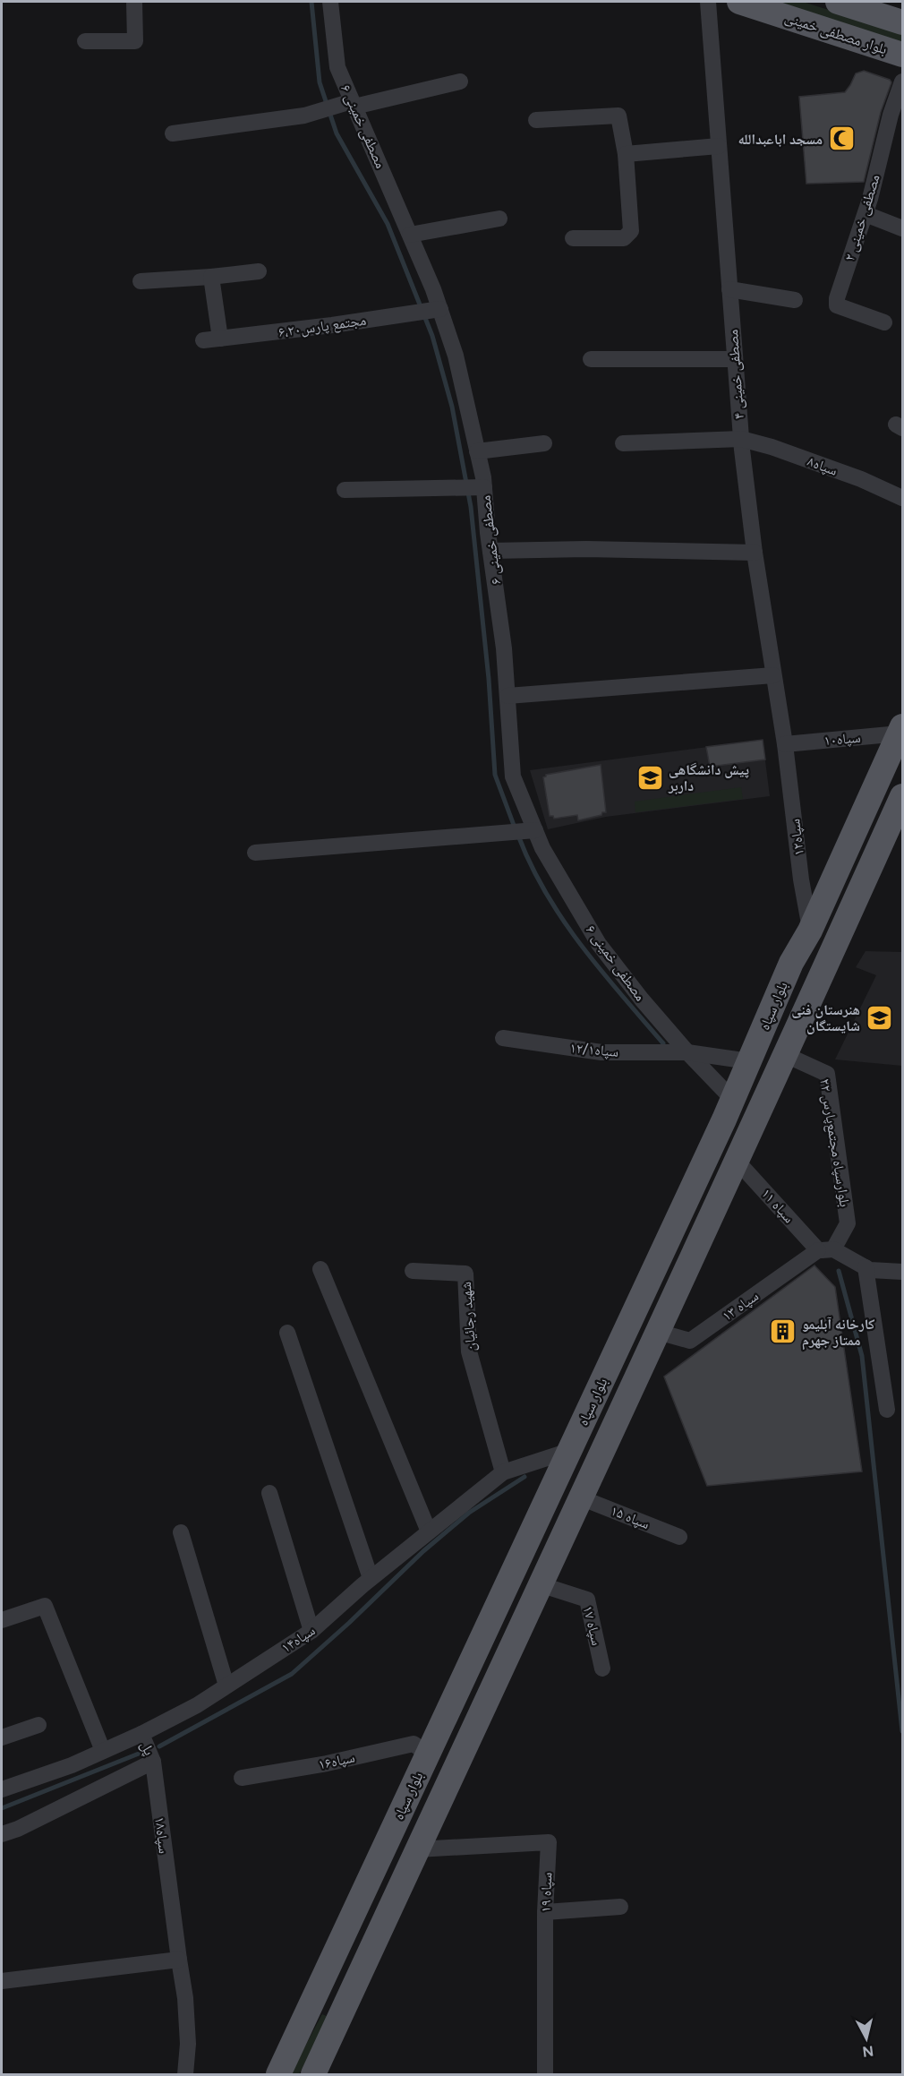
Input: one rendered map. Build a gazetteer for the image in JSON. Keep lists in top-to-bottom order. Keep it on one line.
{"streets":{"main road":["بلوار مصطفی خمینی","بلوار سپاه"],"street":["مصطفی خمینی ۶","مصطفی خمینی ۲","۶،مجتمع پارس۲۰","مصطفی خمینی ۴","سپاه۸","سپاه۱۰","سپاه۱۲","سپاه۱۲/۱","بلوارسپاه مجتمع‌پارس ۲۲","سپاه ۱۱","سپاه ۱۳","شهید رجائیان","سپاه ۱۵","سپاه ۱۷","سپاه۱۴","پل","سپاه۱۶","سپاه۱۸","سپاه ۱۹"]},"crossings":[["مصطفی خمینی ۶","۶،مجتمع پارس۲۰"],["مصطفی خمینی ۶","سپاه۱۲/۱"],["مصطفی خمینی ۴","سپاه۸"],["مصطفی خمینی ۴","سپاه۱۰"],["مصطفی خمینی ۴","سپاه۱۲"],["سپاه۱۰","سپاه۱۲"],["سپاه۱۰","بلوار سپاه"],["سپاه۱۲","بلوار سپاه"],["بلوار سپاه","سپاه۱۲/۱"],["بلوار سپاه","بلوارسپاه مجتمع‌پارس ۲۲"],["بلوار سپاه","سپاه ۱۱"],["بلوار سپاه","سپاه ۱۳"],["بلوار سپاه","سپاه ۱۵"],["بلوار سپاه","سپاه ۱۷"],["بلوار سپاه","سپاه۱۴"],["بلوار سپاه","سپاه۱۶"],["بلوار سپاه","سپاه ۱۹"],["بلوارسپاه مجتمع‌پارس ۲۲","سپاه ۱۱"],["بلوارسپاه مجتمع‌پارس ۲۲","سپاه ۱۳"],["سپاه ۱۱","سپاه ۱۳"],["شهید رجائیان","سپاه۱۴"],["سپاه۱۴","پل"],["پل","سپاه۱۸"]],"places":{"mosque":["مسجد اباعبدالله"],"school or university":["پیش دانشگاهی داربر","هنرستان فنی شایستگان"],"building":["کارخانه آبلیمو ممتاز جهرم"]},"north":"bottom"}
